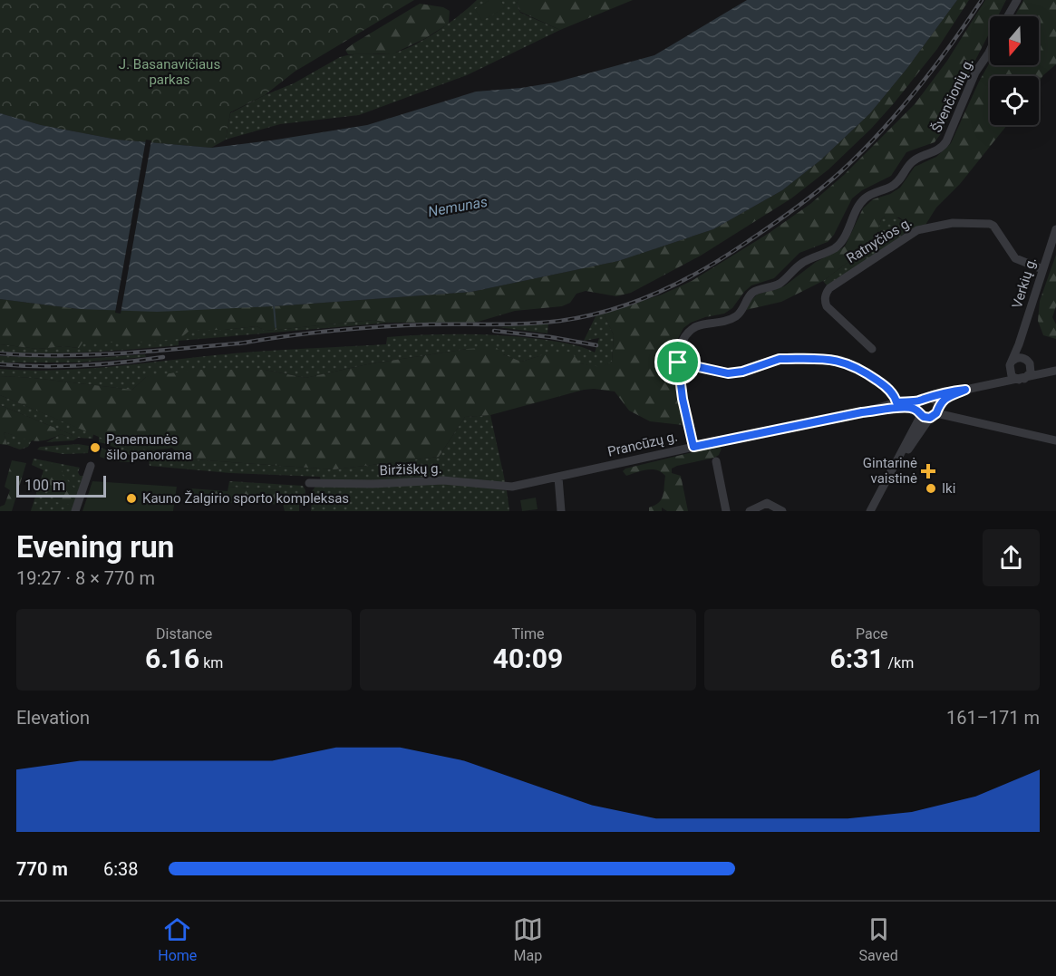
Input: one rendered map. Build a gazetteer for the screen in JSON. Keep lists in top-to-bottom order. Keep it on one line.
{"streets":{"street":["Švenčionių g.","Ratnyčios g.","Verkių g.","Prancūzų g.","Biržiškų g."]},"crossings":[["Švenčionių g.","Prancūzų g."],["Ratnyčios g.","Verkių g."],["Prancūzų g.","Biržiškų g."]],"water":["Nemunas"],"parks":["J. Basanavičiaus parkas"],"places":{"other":["Panemunės šilo panorama","Iki","Kauno Žalgirio sporto kompleksas"],"health":["Gintarinė vaistinė"]},"scale_bar":"100 m","north":"bottom","page":{"scale":"100 m","heading":["Evening run","19:27 · 8 × 770 m"],"stats":[["Distance","6.16 km"],["Time","40:09"],["Pace","6:31 /km"]],"chart":["Elevation","161–171 m"],"list":[{"name":"770 m","note":"6:38"}],"tabs":["Home","Map","Saved"]}}
